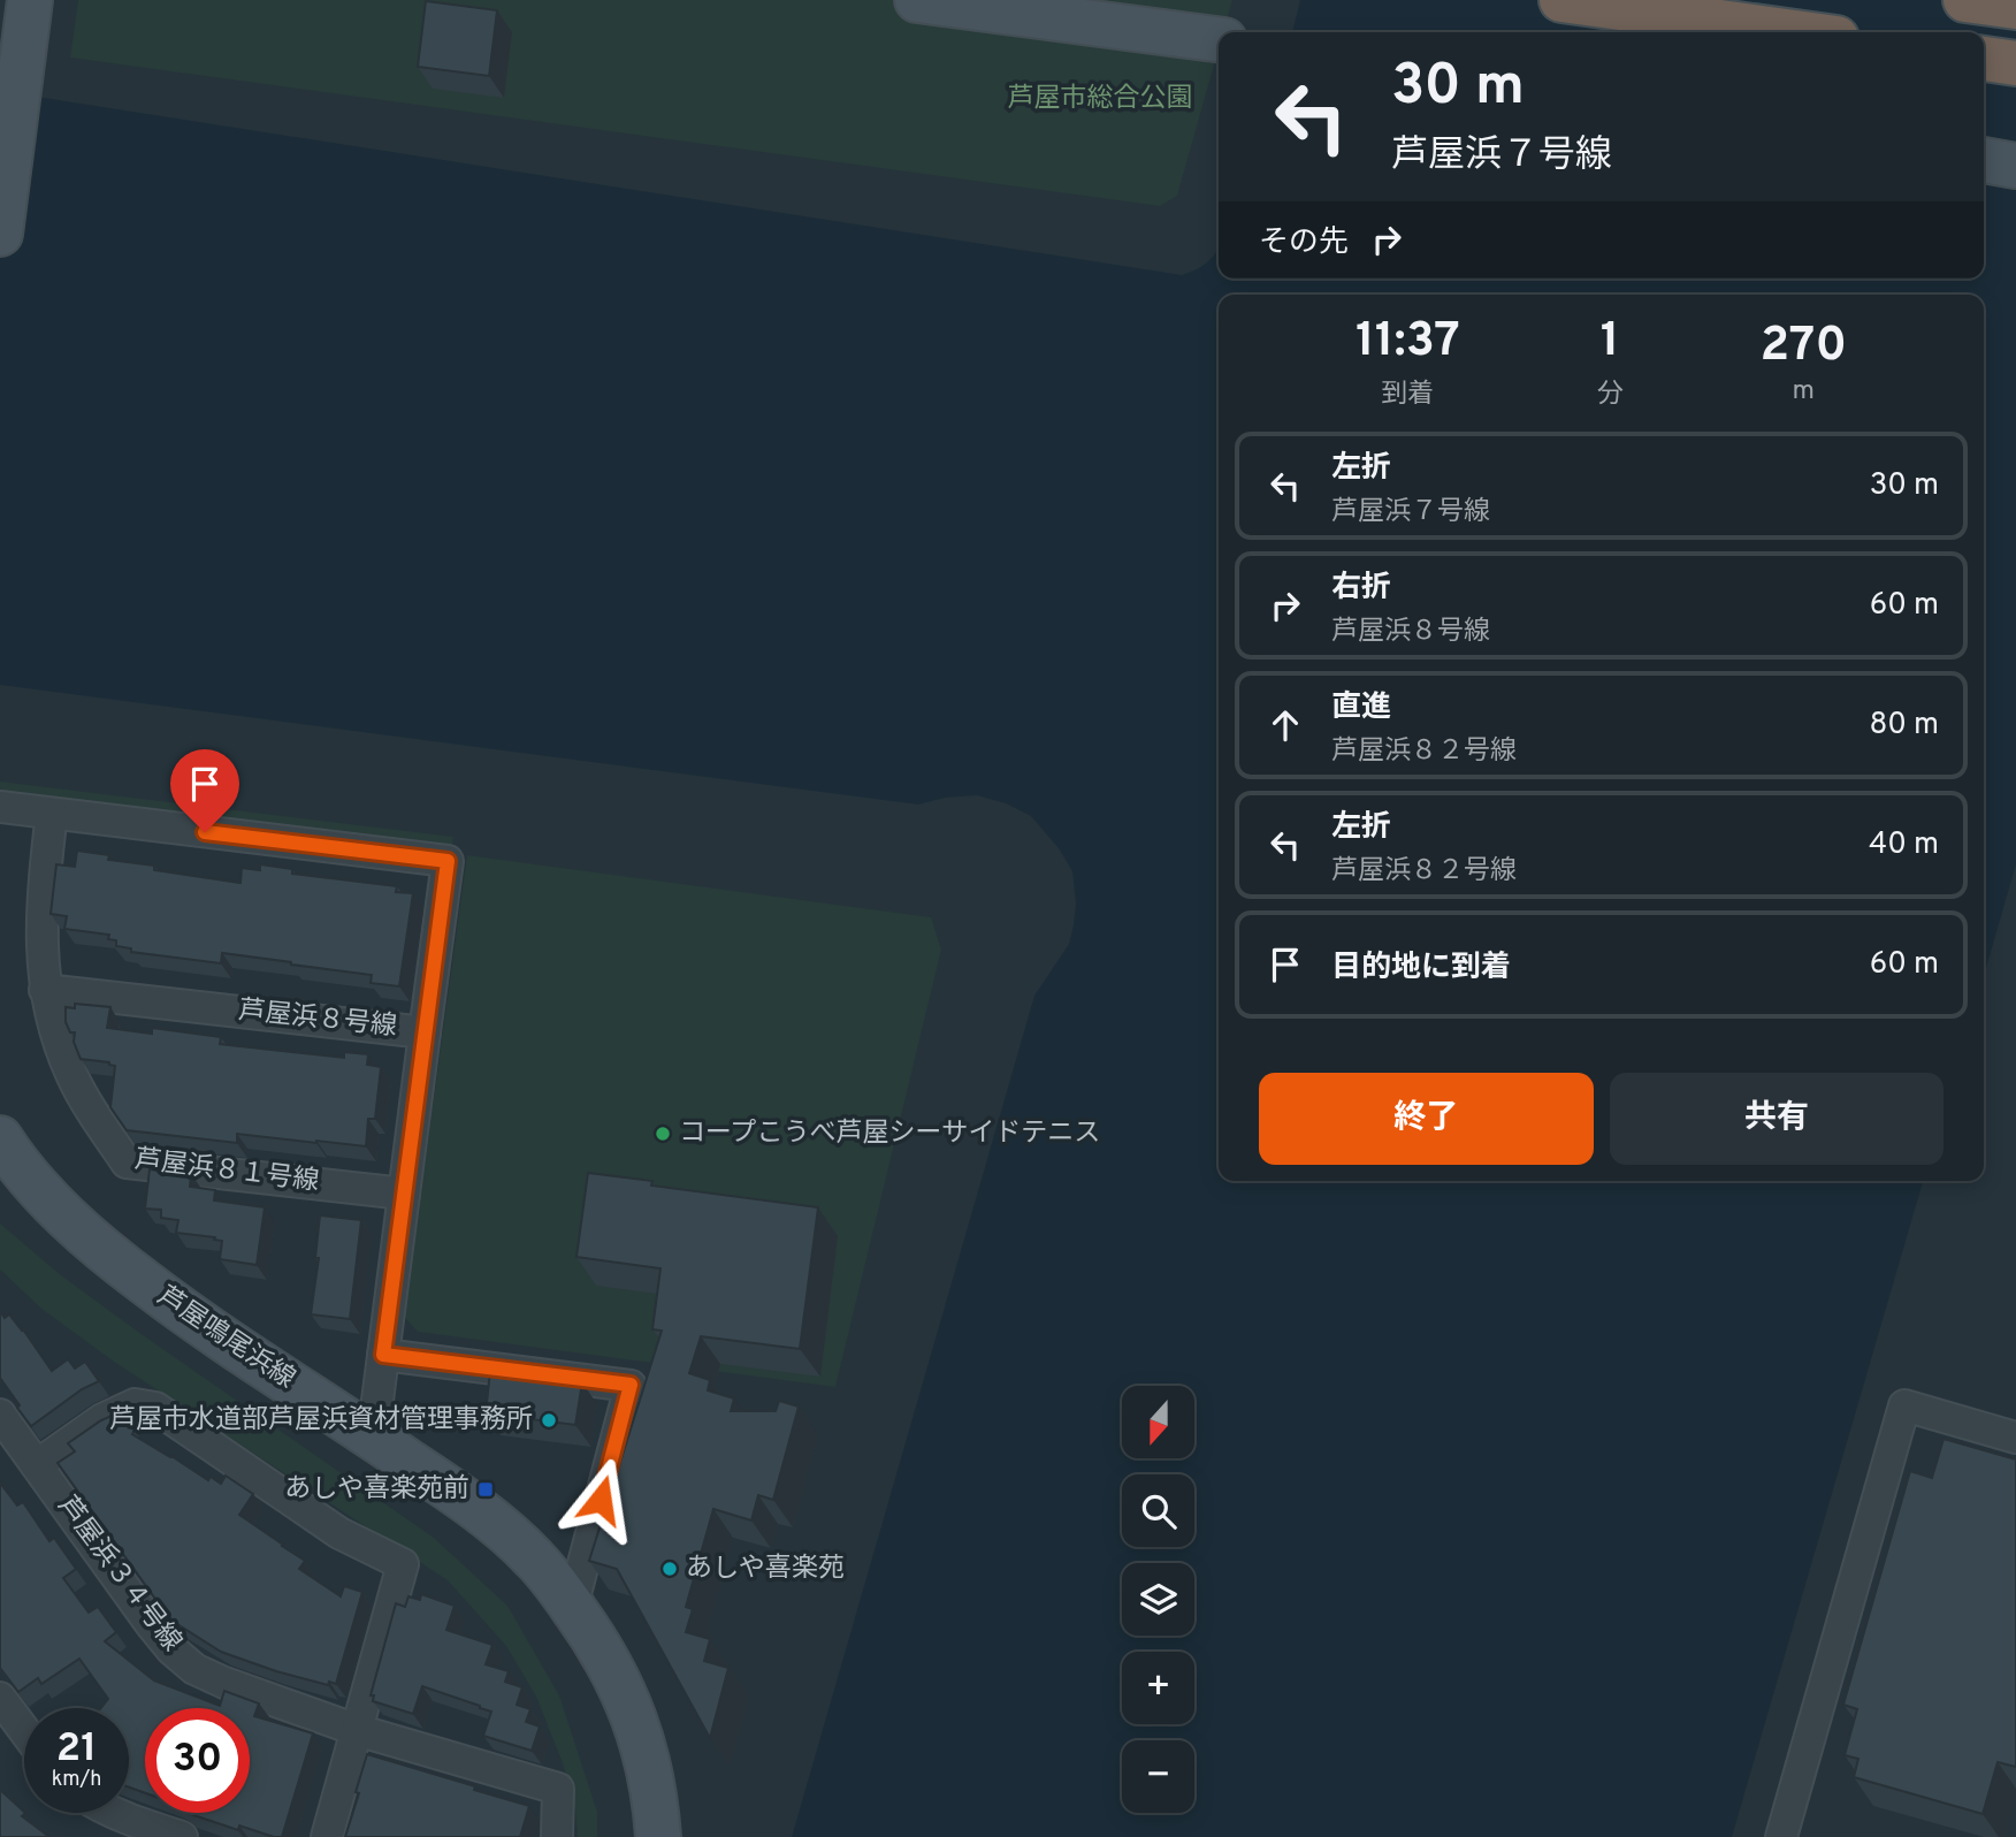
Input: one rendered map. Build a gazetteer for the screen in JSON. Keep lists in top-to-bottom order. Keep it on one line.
{"streets":{"main road":["芦屋鳴尾浜線"],"street":["芦屋浜８号線","芦屋浜８１号線","芦屋浜３４号線"]},"crossings":[["芦屋浜８号線","芦屋浜８１号線"],["芦屋浜８号線","芦屋鳴尾浜線"]],"parks":["芦屋市総合公園"],"places":{"other":["コープこうべ芦屋シーサイドテニス","芦屋市水道部芦屋浜資材管理事務所","あしや喜楽苑"],"transit":["あしや喜楽苑前"]},"north":"bottom","page":{"turn":["30 m","芦屋浜７号線"],"then":"その先","eta":["11:37","到着","1","分","270","m"],"list":[{"name":"左折","note":"芦屋浜７号線","value":"30 m"},{"name":"右折","note":"芦屋浜８号線","value":"60 m"},{"name":"直進","note":"芦屋浜８２号線","value":"80 m"},{"name":"左折","note":"芦屋浜８２号線","value":"40 m"},{"name":"目的地に到着","value":"60 m"}],"buttons":["終了","共有"],"map_buttons":["+","−"],"speed":"21 km/h","limit":"30"}}
